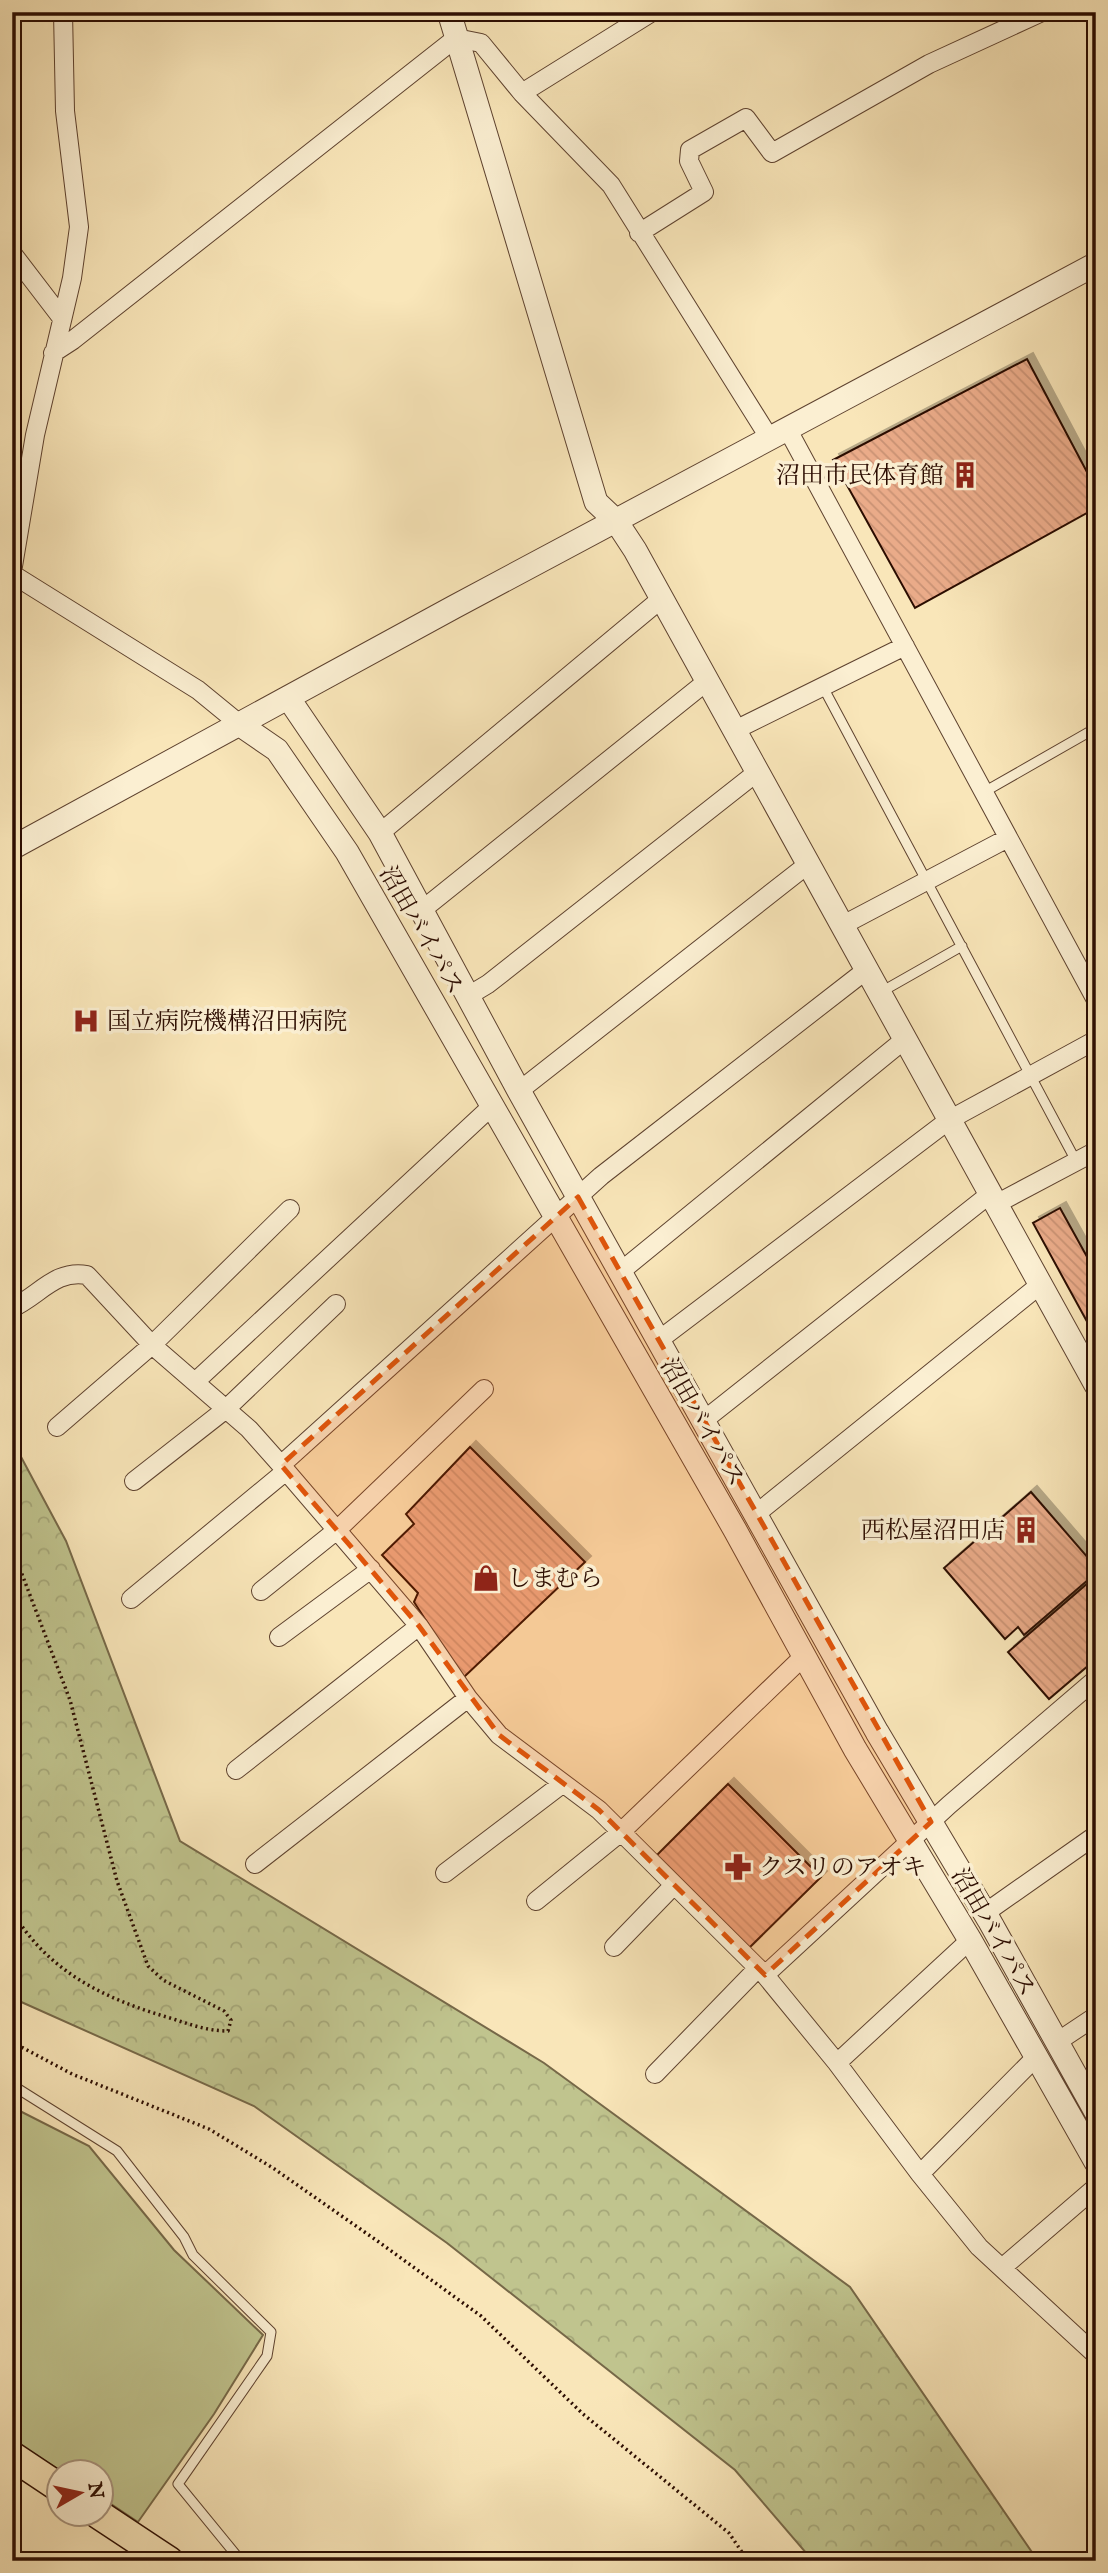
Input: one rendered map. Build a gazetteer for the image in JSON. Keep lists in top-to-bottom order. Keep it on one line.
{"streets":{"street":["沼田バイパス"]},"places":{"building":["沼田市民体育館","西松屋沼田店"],"hospital":["国立病院機構沼田病院"],"shop":["しまむら"],"pharmacy":["クスリのアオキ"]},"north":"right"}
